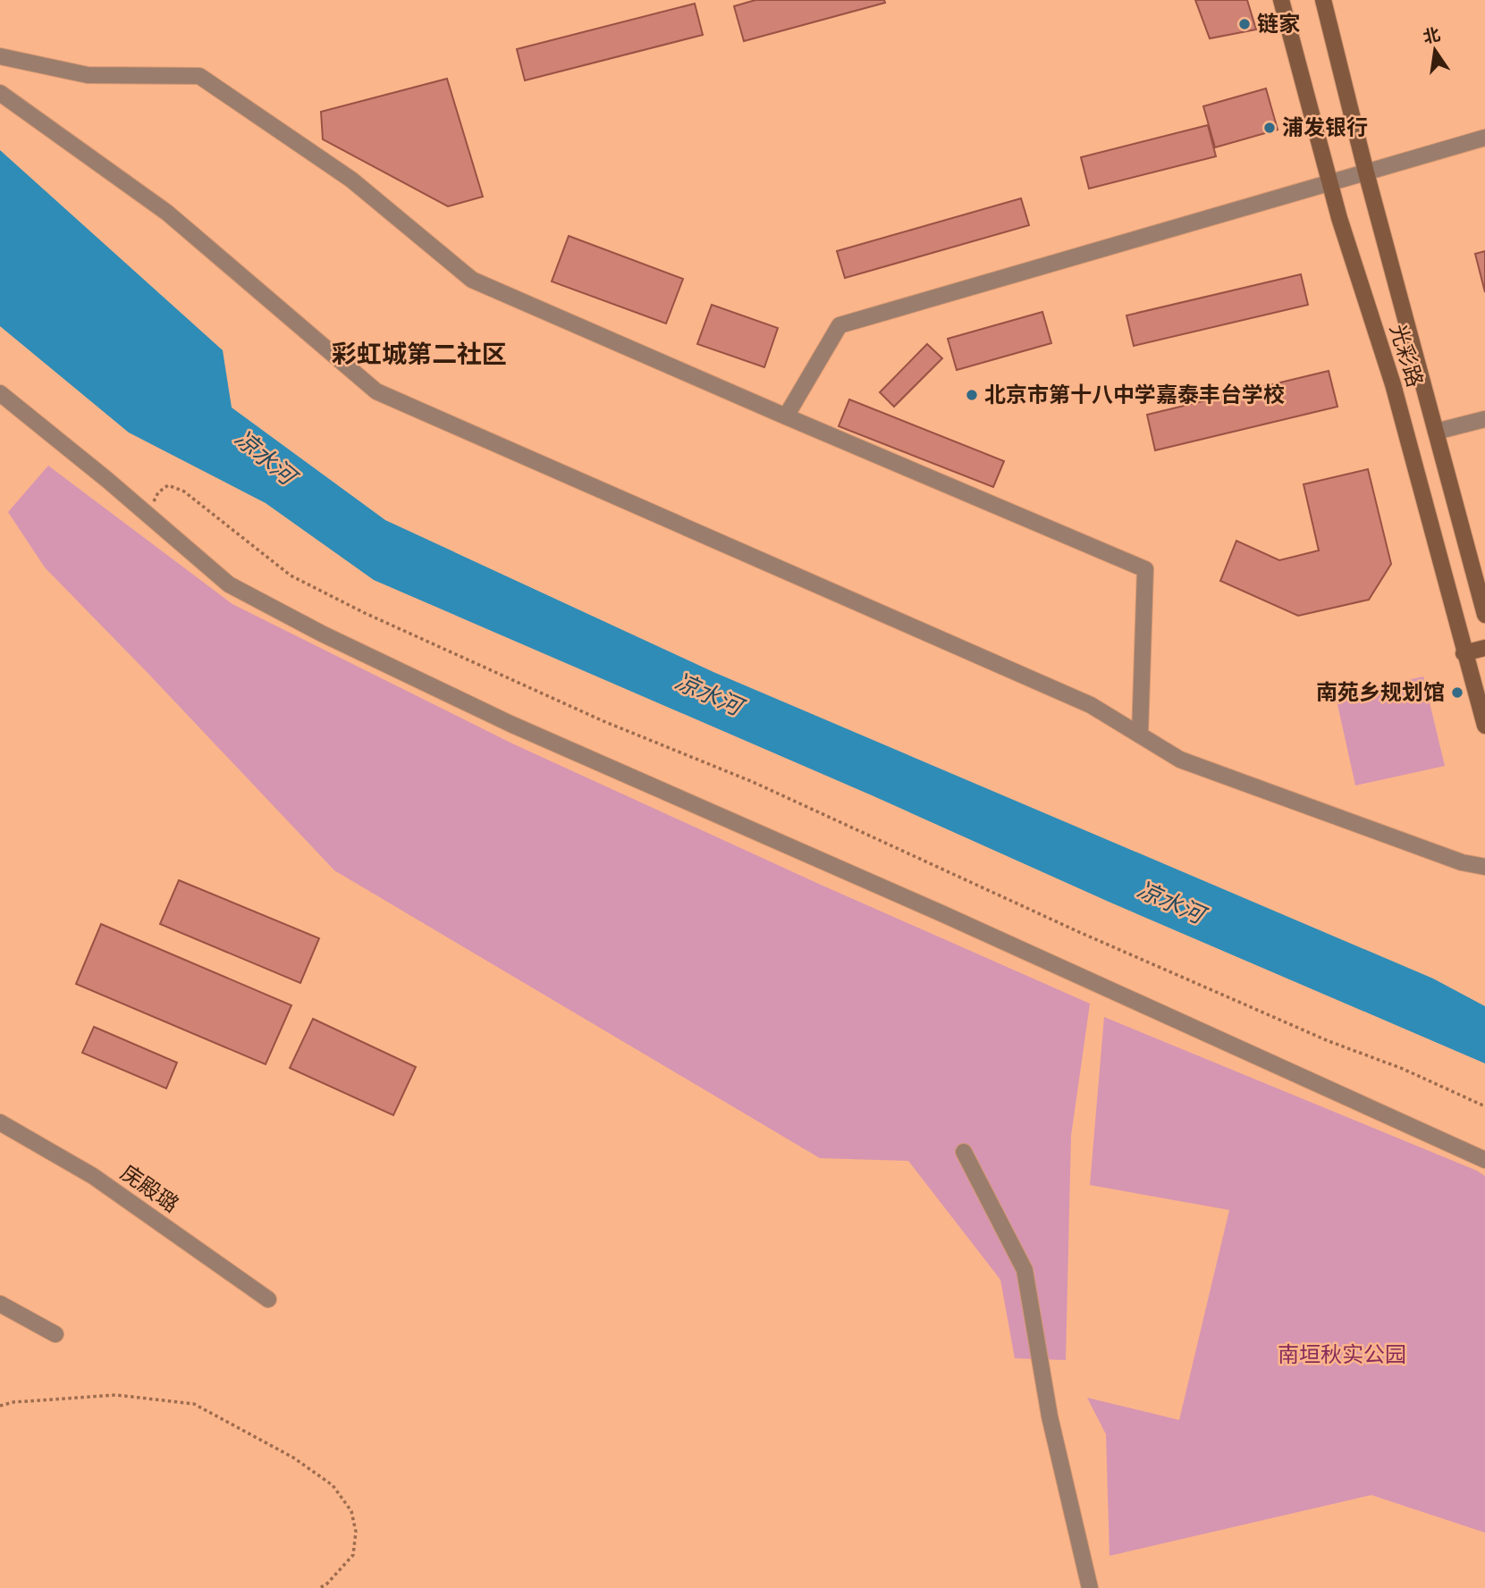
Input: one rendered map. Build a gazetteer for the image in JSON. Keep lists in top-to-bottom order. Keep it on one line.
{"streets":{"main road":["光彩路"],"street":["庑殿璐"]},"districts":["彩虹城第二社区"],"water":["凉水河"],"parks":["南垣秋实公园"],"places":["链家","浦发银行","北京市第十八中学嘉泰丰台学校","南苑乡规划馆"],"north":"top"}
